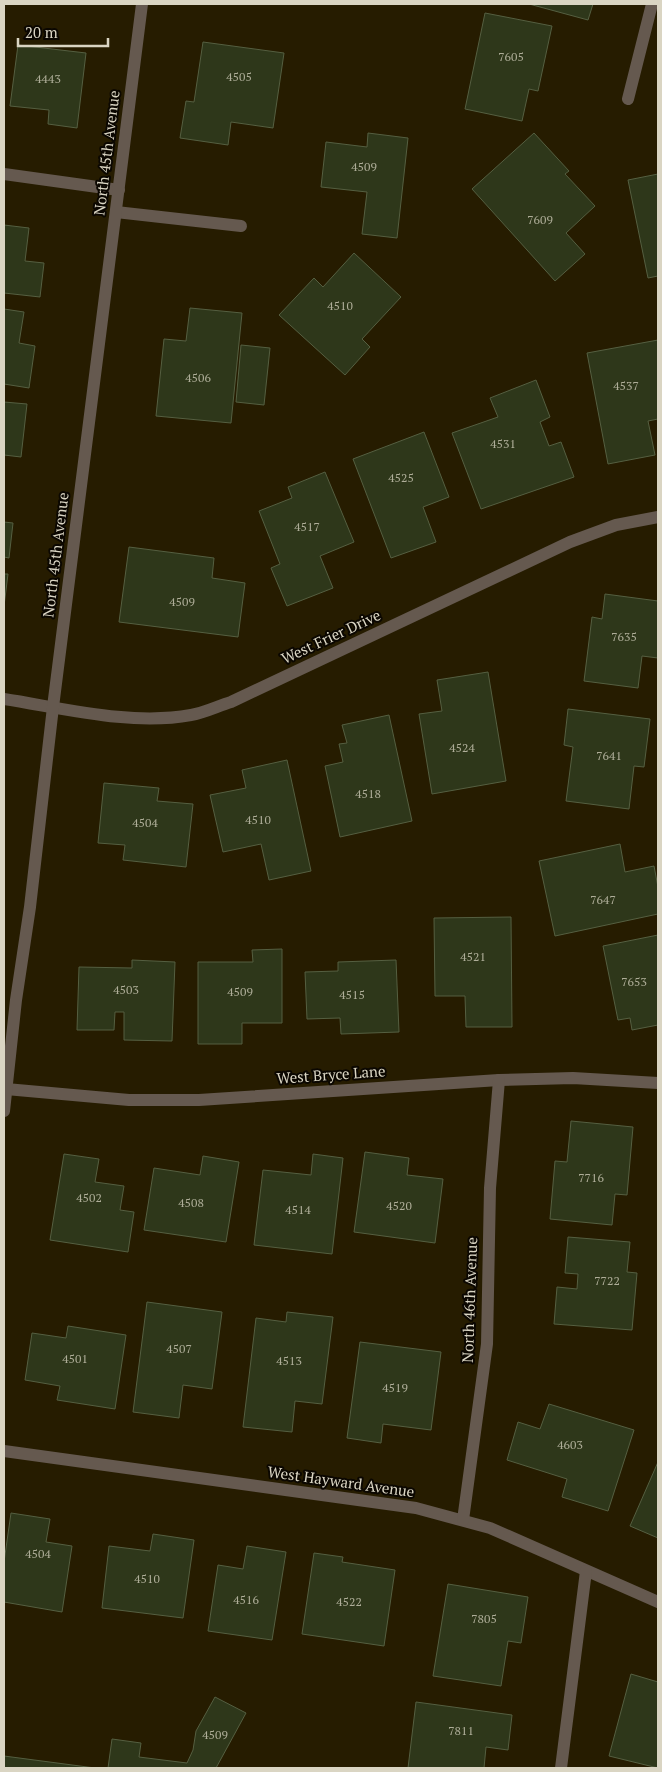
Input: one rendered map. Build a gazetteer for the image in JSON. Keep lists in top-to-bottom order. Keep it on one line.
{"streets":{"street":["North 45th Avenue","West Frier Drive","West Bryce Lane","North 46th Avenue","West Hayward Avenue"]},"crossings":[["North 45th Avenue","West Frier Drive"],["North 45th Avenue","West Bryce Lane"],["West Bryce Lane","North 46th Avenue"],["North 46th Avenue","West Hayward Avenue"]],"house_numbers":["7605","4505","4443","4509","7609","4510","4506","4537","4531","4525","4517","4509","7635","4524","7641","4518","4510","4504","7647","4521","7653","4503","4509","4515","7716","4502","4508","4520","4514","7722","4507","4501","4513","4519","4603","4504","4510","4516","4522","7805","7811","4509"],"scale_bar":"20 m"}
